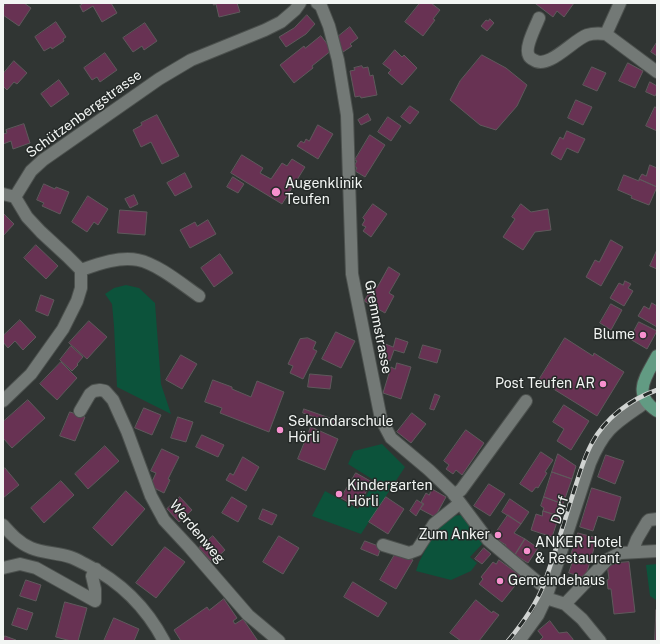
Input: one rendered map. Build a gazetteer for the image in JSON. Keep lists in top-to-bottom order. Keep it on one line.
{"streets":{"street":["Schützenbergstrasse","Gremmstrasse","Dorf","Werdenweg"]},"crossings":[["Gremmstrasse","Dorf"]],"places":["Augenklinik Teufen","Blume","Post Teufen AR","Sekundarschule Hörli","Kindergarten Hörli","Zum Anker","ANKER Hotel & Restaurant","Gemeindehaus"]}
